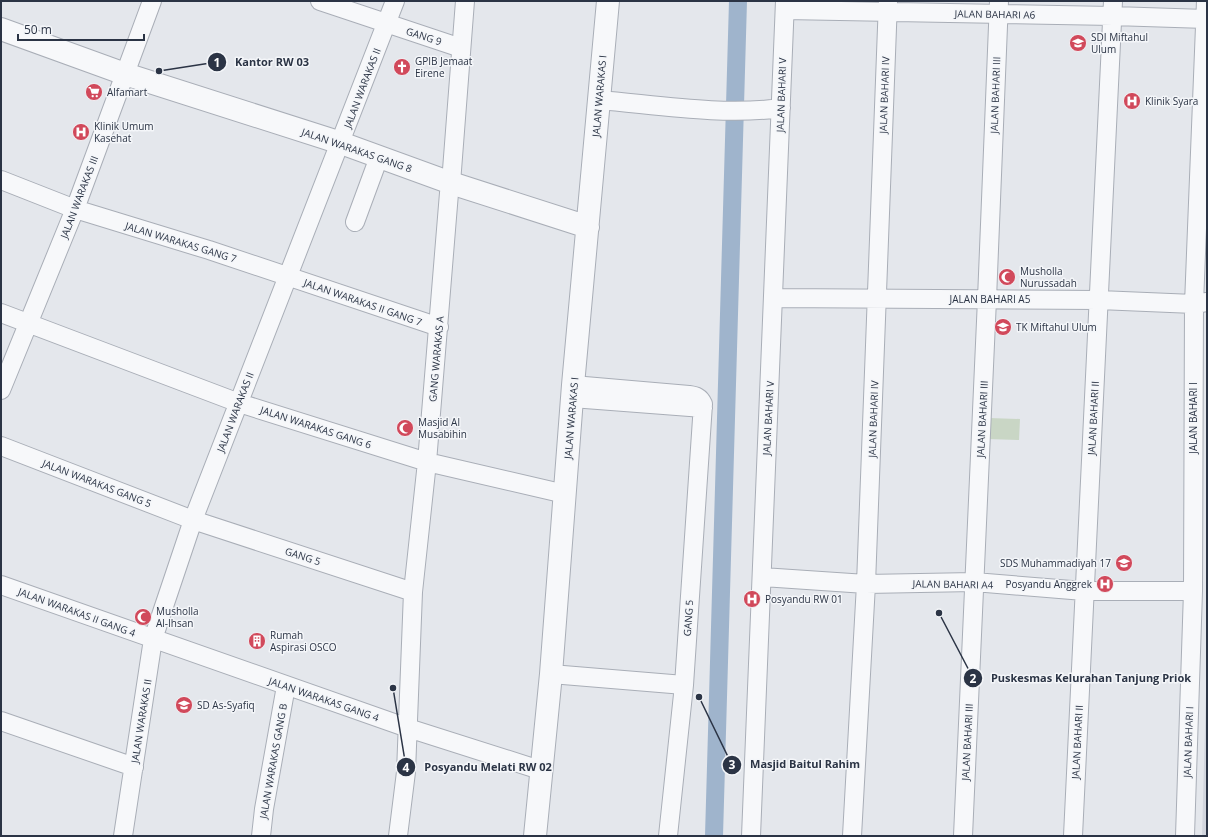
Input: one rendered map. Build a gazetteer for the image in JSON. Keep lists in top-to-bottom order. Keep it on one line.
{"streets":{"street":["JALAN BAHARI A6","GANG 9","JALAN WARAKAS II","JALAN BAHARI V","JALAN BAHARI IV","JALAN BAHARI III","JALAN WARAKAS I","JALAN WARAKAS GANG 8","JALAN WARAKAS III","JALAN WARAKAS GANG 7","JALAN BAHARI A5","JALAN WARAKAS II GANG 7","GANG WARAKAS A","JALAN BAHARI II","JALAN BAHARI I","JALAN WARAKAS GANG 6","JALAN WARAKAS GANG 5","GANG 5","JALAN BAHARI A4","JALAN WARAKAS II GANG 4","JALAN WARAKAS GANG 4","JALAN WARAKAS GANG B"]},"crossings":[["JALAN BAHARI A6","JALAN BAHARI V"],["JALAN BAHARI A6","JALAN BAHARI IV"],["JALAN BAHARI A6","JALAN BAHARI III"],["JALAN BAHARI A6","JALAN BAHARI II"],["JALAN BAHARI A6","JALAN BAHARI I"],["GANG 9","JALAN WARAKAS II"],["GANG 9","GANG WARAKAS A"],["JALAN WARAKAS II","JALAN WARAKAS GANG 8"],["JALAN WARAKAS II","JALAN WARAKAS GANG 7"],["JALAN WARAKAS II","JALAN WARAKAS II GANG 7"],["JALAN WARAKAS II","JALAN WARAKAS GANG 6"],["JALAN WARAKAS II","JALAN WARAKAS GANG 5"],["JALAN WARAKAS II","GANG 5"],["JALAN WARAKAS II","JALAN WARAKAS II GANG 4"],["JALAN WARAKAS II","JALAN WARAKAS GANG 4"],["JALAN BAHARI V","JALAN BAHARI A5"],["JALAN BAHARI V","JALAN BAHARI A4"],["JALAN BAHARI IV","JALAN BAHARI A5"],["JALAN BAHARI IV","JALAN BAHARI A4"],["JALAN BAHARI III","JALAN BAHARI A5"],["JALAN BAHARI III","JALAN BAHARI A4"],["JALAN WARAKAS I","JALAN WARAKAS GANG 8"],["JALAN WARAKAS I","JALAN WARAKAS GANG 6"],["JALAN WARAKAS I","GANG 5"],["JALAN WARAKAS I","JALAN WARAKAS GANG 4"],["JALAN WARAKAS GANG 8","JALAN WARAKAS III"],["JALAN WARAKAS GANG 8","GANG WARAKAS A"],["JALAN WARAKAS III","JALAN WARAKAS GANG 7"],["JALAN WARAKAS III","JALAN WARAKAS GANG 6"],["JALAN WARAKAS GANG 7","JALAN WARAKAS II GANG 7"],["JALAN BAHARI A5","JALAN BAHARI II"],["JALAN BAHARI A5","JALAN BAHARI I"],["JALAN WARAKAS II GANG 7","GANG WARAKAS A"],["GANG WARAKAS A","JALAN WARAKAS GANG 6"],["GANG WARAKAS A","GANG 5"],["GANG WARAKAS A","JALAN WARAKAS GANG 4"],["JALAN BAHARI II","JALAN BAHARI A4"],["JALAN BAHARI I","JALAN BAHARI A4"],["JALAN WARAKAS GANG 5","GANG 5"],["JALAN WARAKAS II GANG 4","JALAN WARAKAS GANG 4"],["JALAN WARAKAS GANG 4","JALAN WARAKAS GANG B"]],"places":{"school or university":["SDI Miftahul Ulum","TK Miftahul Ulum","SDS Muhammadiyah 17","SD As-Syafiq"],"church":["GPIB Jemaat Eirene"],"other":["Kantor RW 03","Puskesmas Kelurahan Tanjung Priok","Posyandu Melati RW 02","Masjid Baitul Rahim"],"supermarket":["Alfamart"],"hospital":["Klinik Syara","Klinik Umum Kasehat","Posyandu Anggrek","Posyandu RW 01"],"mosque":["Musholla Nurussadah","Masjid Al Musabihin","Musholla Al-Ihsan"],"building":["Rumah Aspirasi OSCO"]},"scale_bar":"50 m"}
